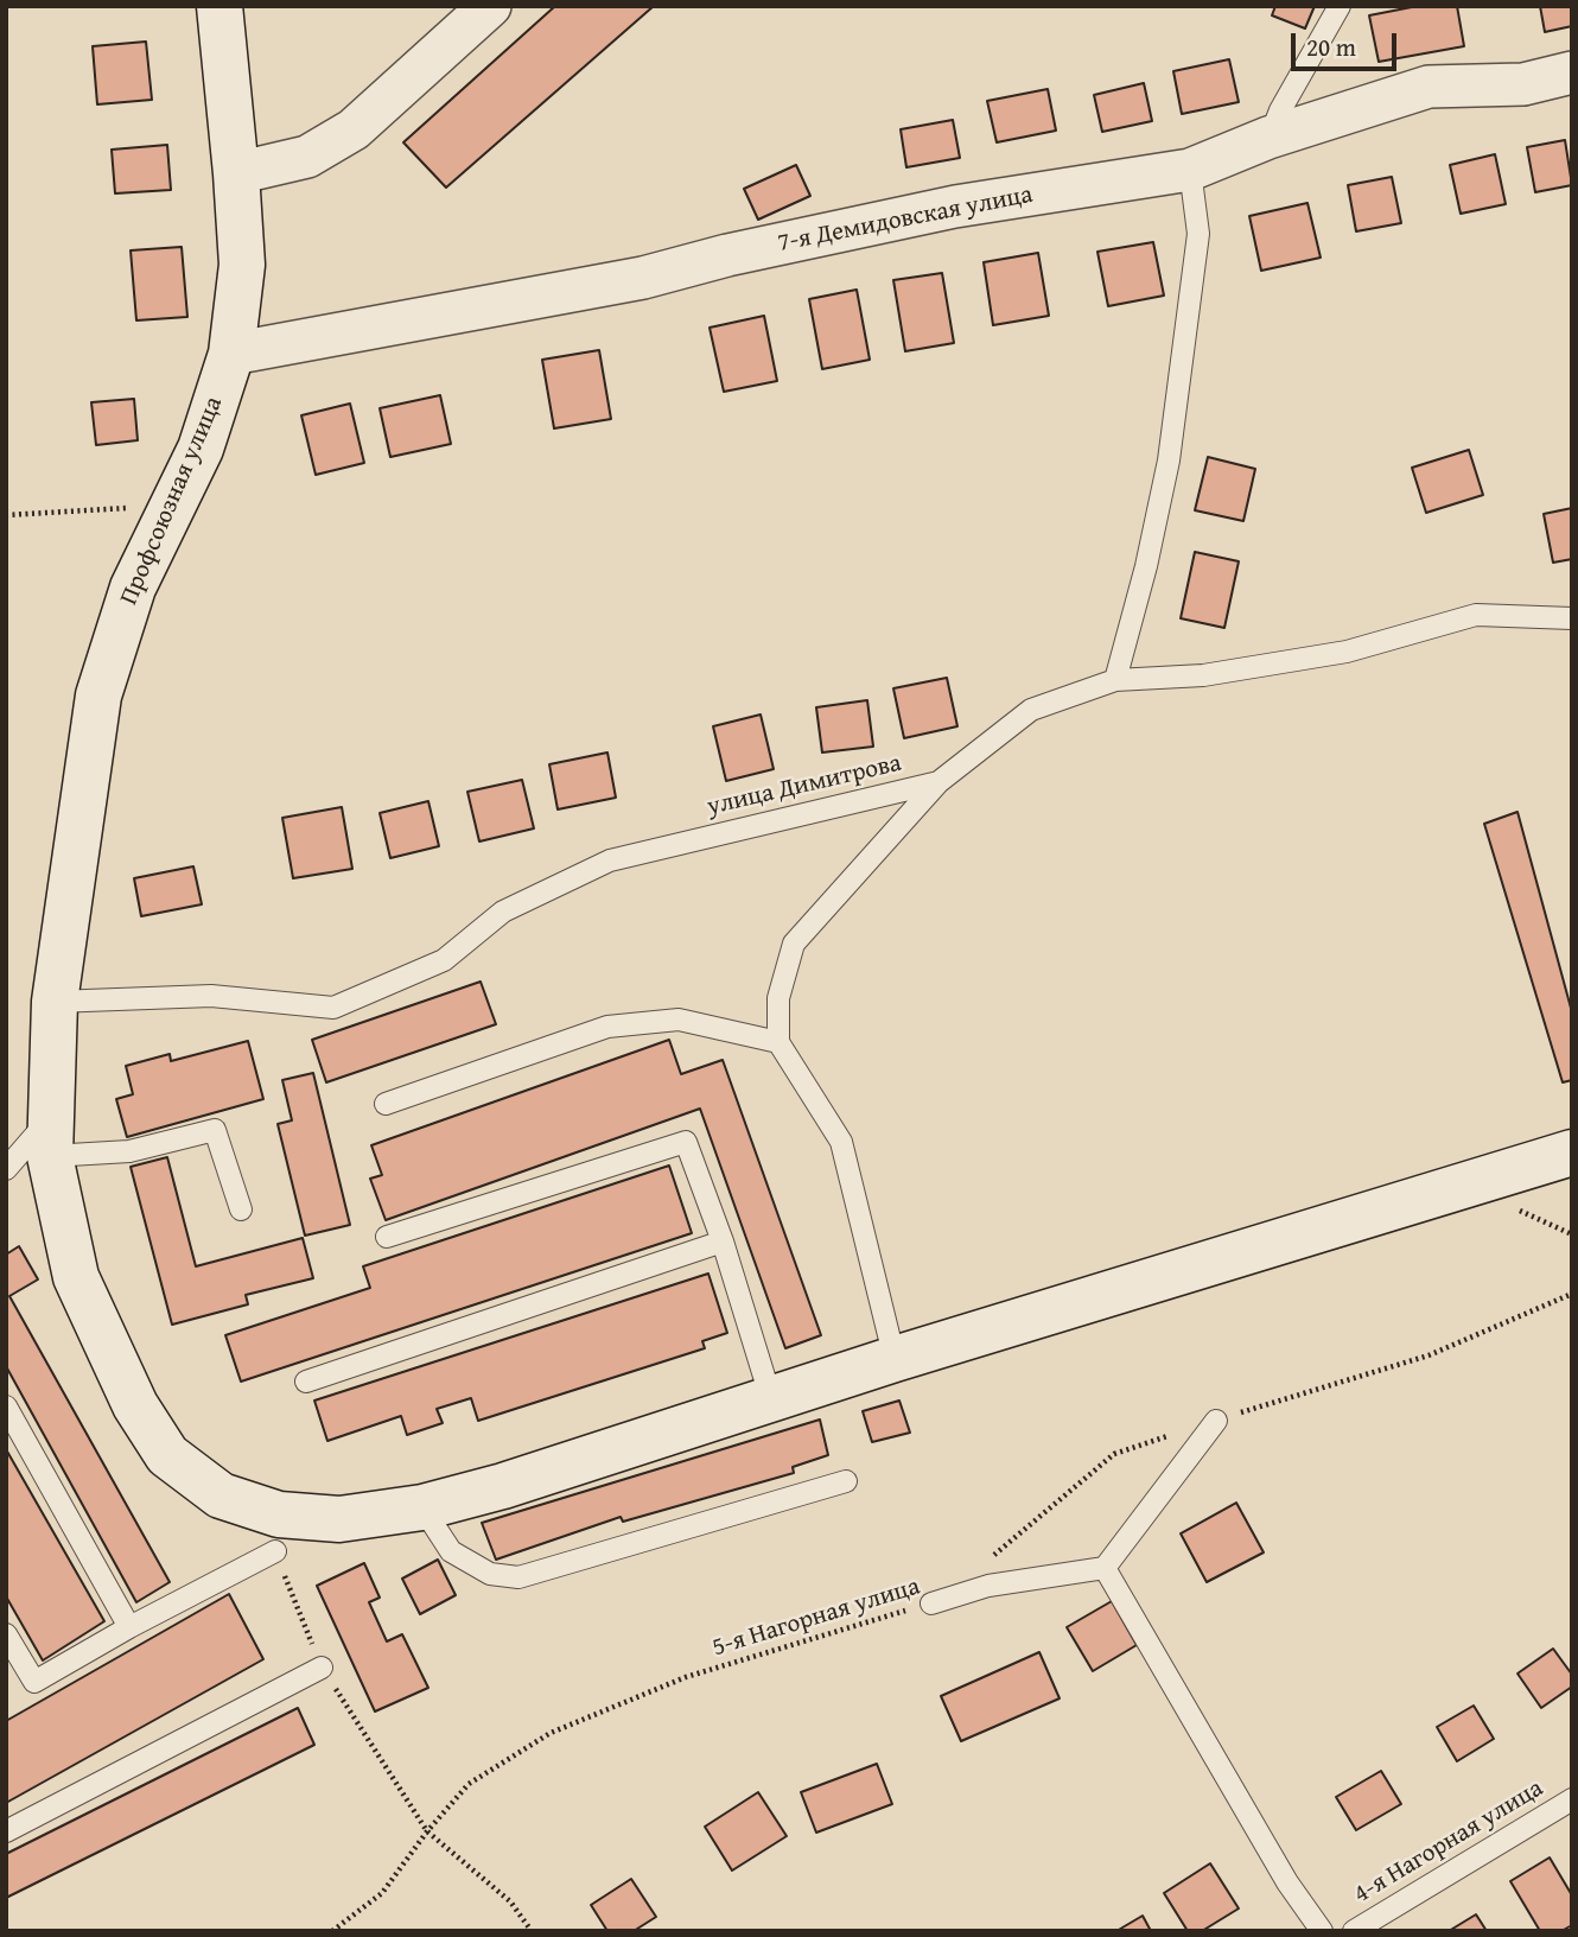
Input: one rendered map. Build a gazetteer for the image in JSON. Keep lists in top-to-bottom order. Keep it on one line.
{"streets":{"main road":["Профсоюзная улица"],"street":["7-я Демидовская улица"],"lane":["улица Димитрова","4-я Нагорная улица"],"path":["5-я Нагорная улица"]},"crossings":[["7-я Демидовская улица","Профсоюзная улица"],["Профсоюзная улица","улица Димитрова"]],"scale_bar":"20 m"}
